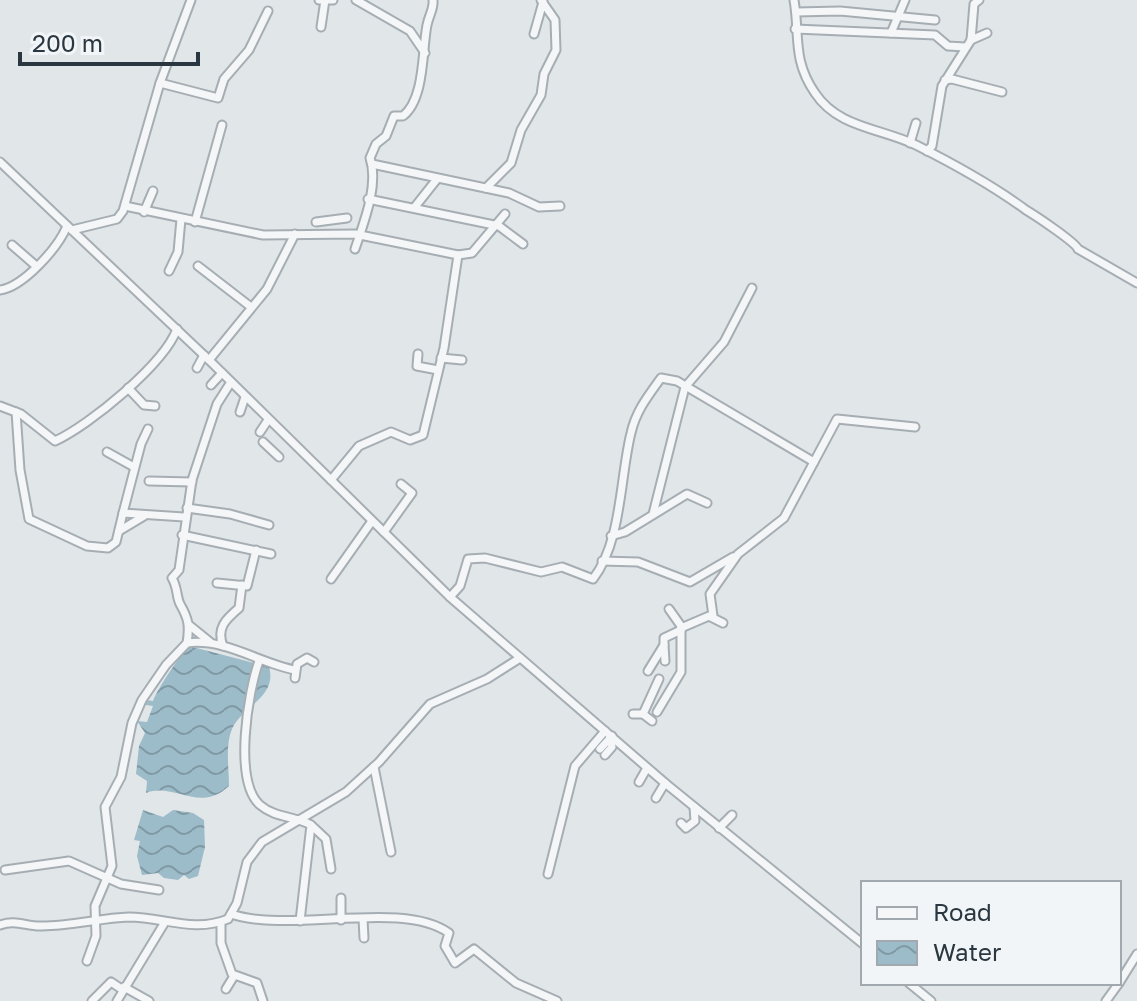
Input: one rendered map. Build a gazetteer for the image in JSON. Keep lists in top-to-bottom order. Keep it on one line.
{"legend":["Road","Water"],"scale_bar":"200 m"}
